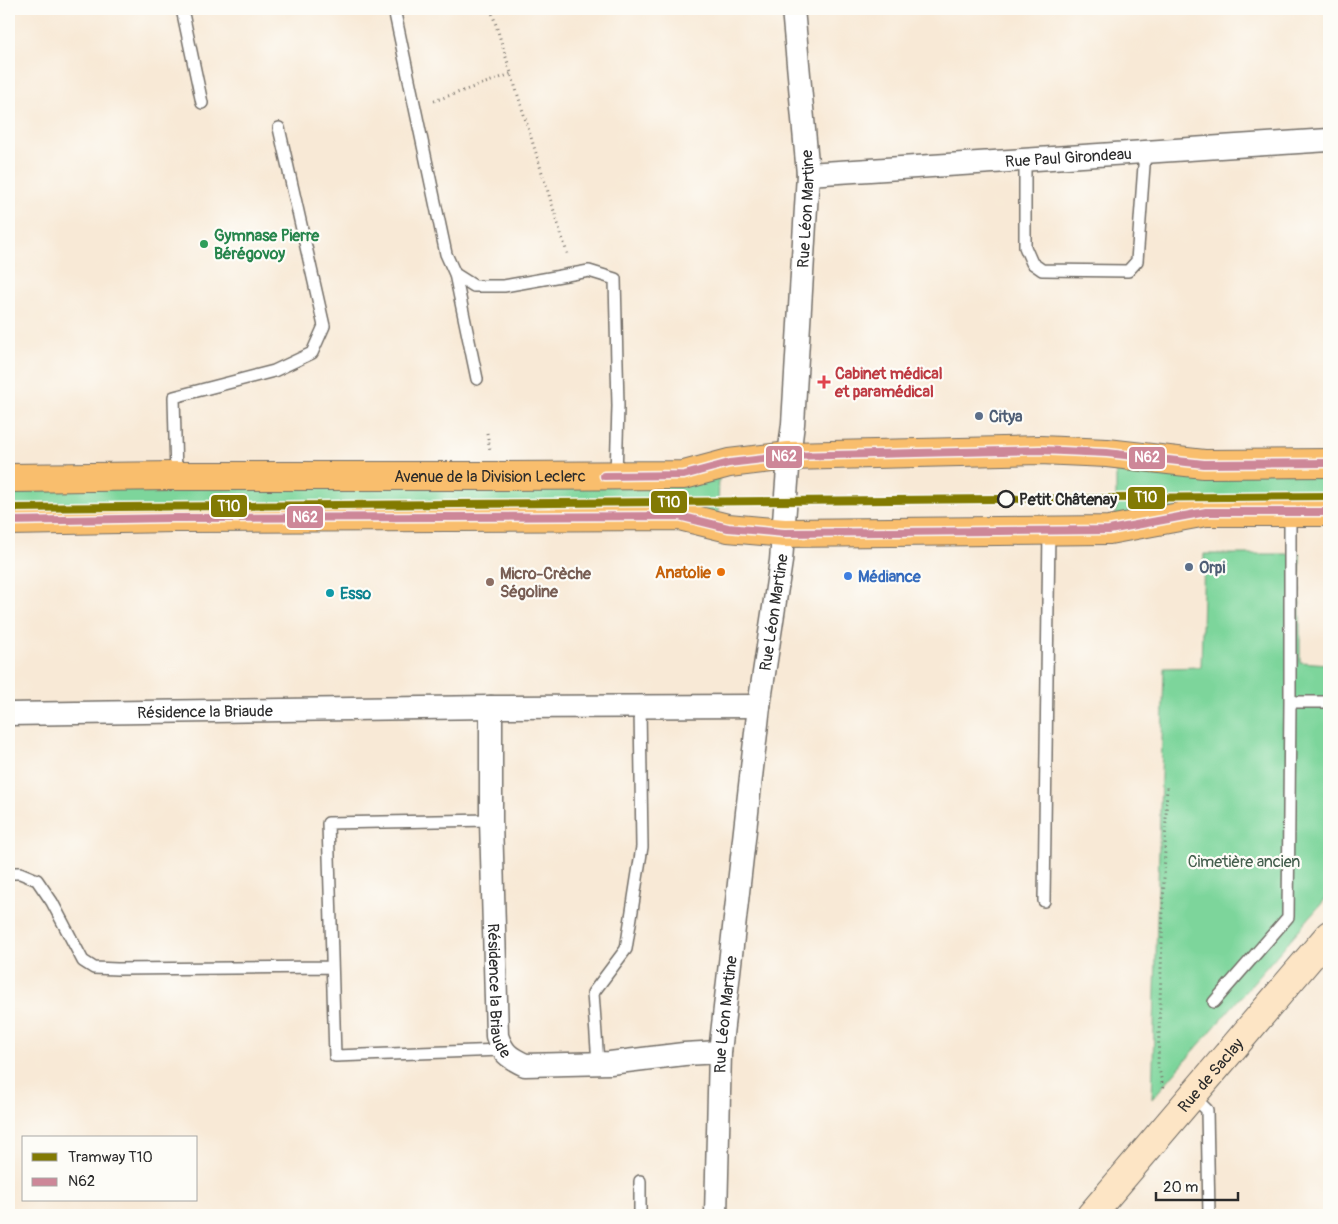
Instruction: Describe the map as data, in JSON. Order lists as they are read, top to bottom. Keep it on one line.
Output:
{"streets":{"main road":["Avenue de la Division Leclerc","Rue de Saclay"],"street":["Rue Paul Girondeau","Rue Léon Martine","Résidence la Briaude"]},"crossings":[["Rue Paul Girondeau","Rue Léon Martine"],["Rue Léon Martine","Avenue de la Division Leclerc"],["Rue Léon Martine","Résidence la Briaude"]],"parks":["Cimetière ancien"],"places":{"other":["Gymnase Pierre Bérégovoy","Citya","Petit Châtenay","Orpi","Anatolie","Médiance","Micro-Crèche Ségoline","Esso"],"health":["Cabinet médical et paramédical"]},"lines":["transit line N62","tram line T10"],"legend":["Tramway T10","N62"],"scale_bar":"20 m"}
